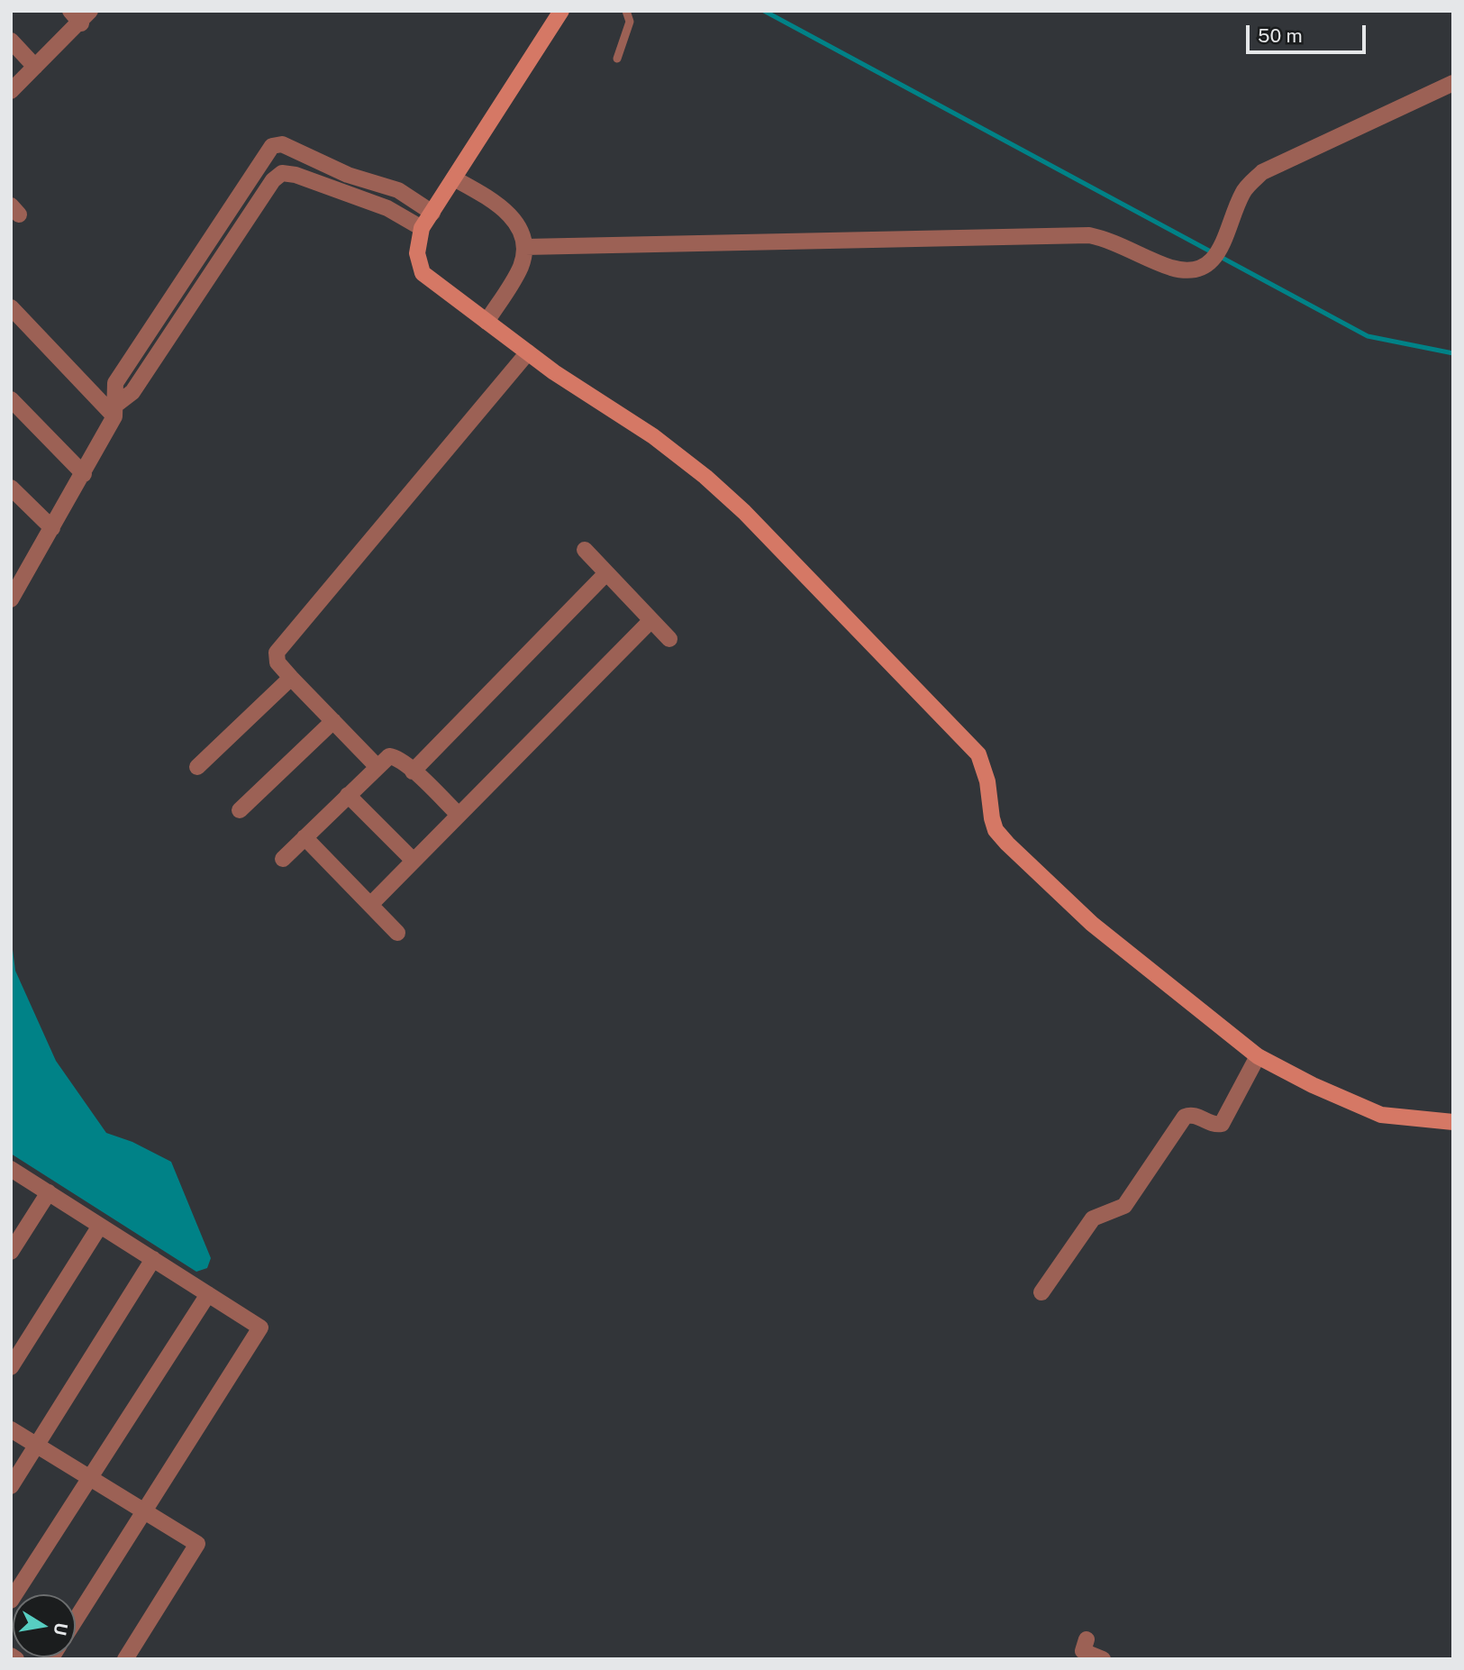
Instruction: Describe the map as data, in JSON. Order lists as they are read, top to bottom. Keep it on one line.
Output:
{"scale_bar":"50 m","north":"right"}
